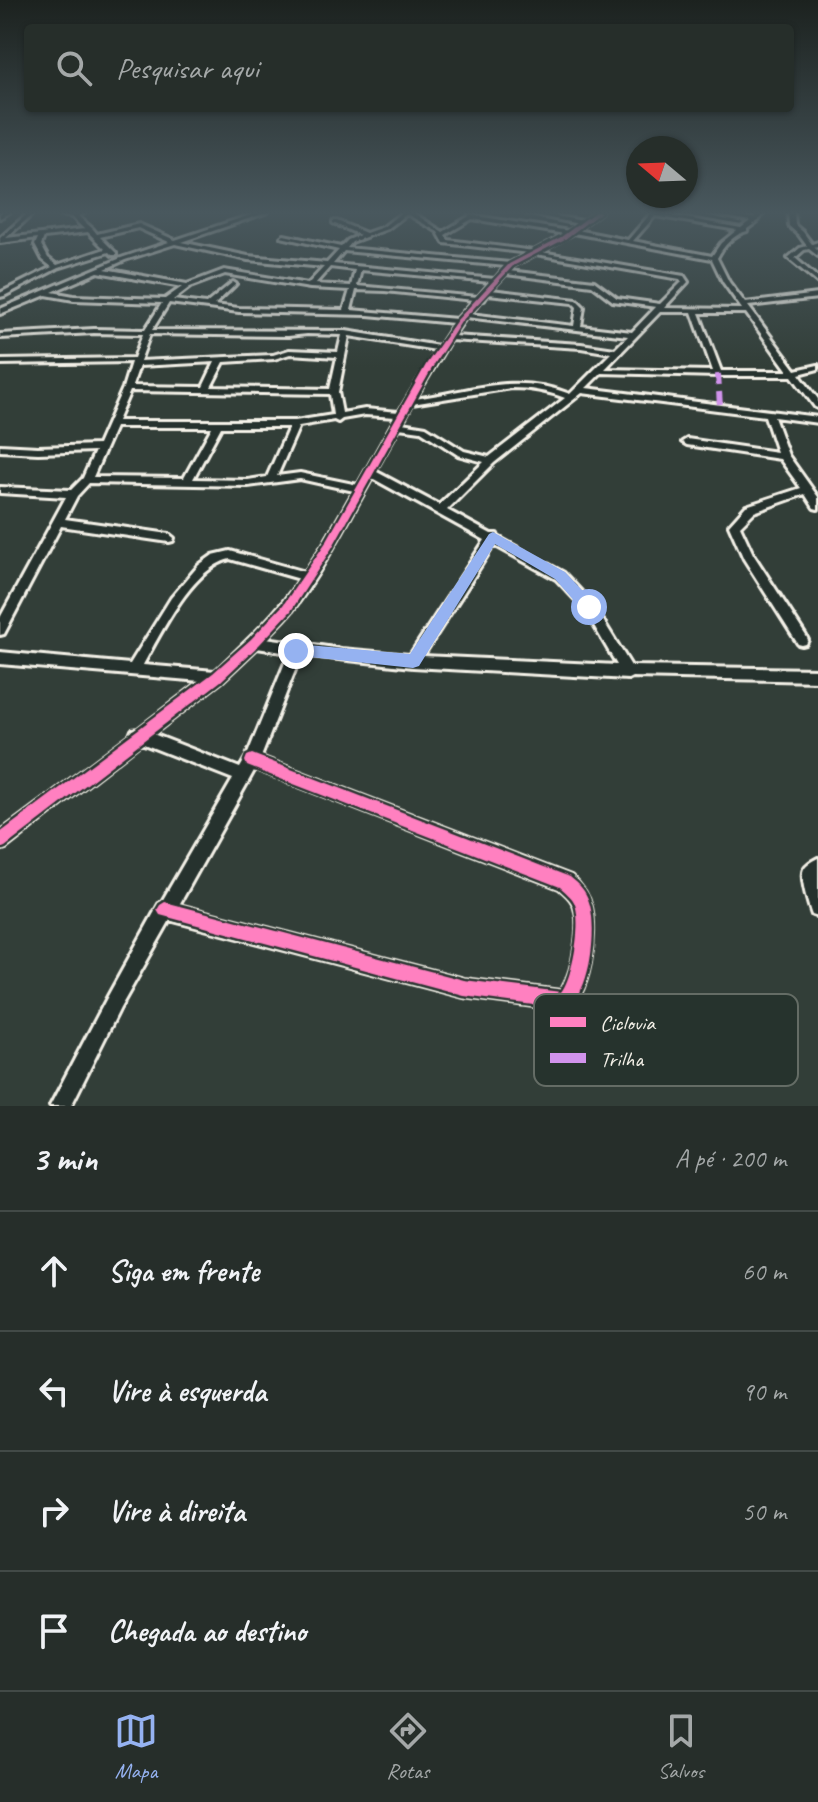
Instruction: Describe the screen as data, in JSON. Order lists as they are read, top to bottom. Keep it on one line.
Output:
{"legend":["Ciclovia","Trilha"],"north":"left","page":{"search":"Pesquisar aqui","heading":["3 min","A pé · 200 m"],"list":[["Siga em frente","60 m"],["Vire à esquerda","90 m"],["Vire à direita","50 m"],"Chegada ao destino"],"nav":["Mapa","Rotas","Salvos"]}}
